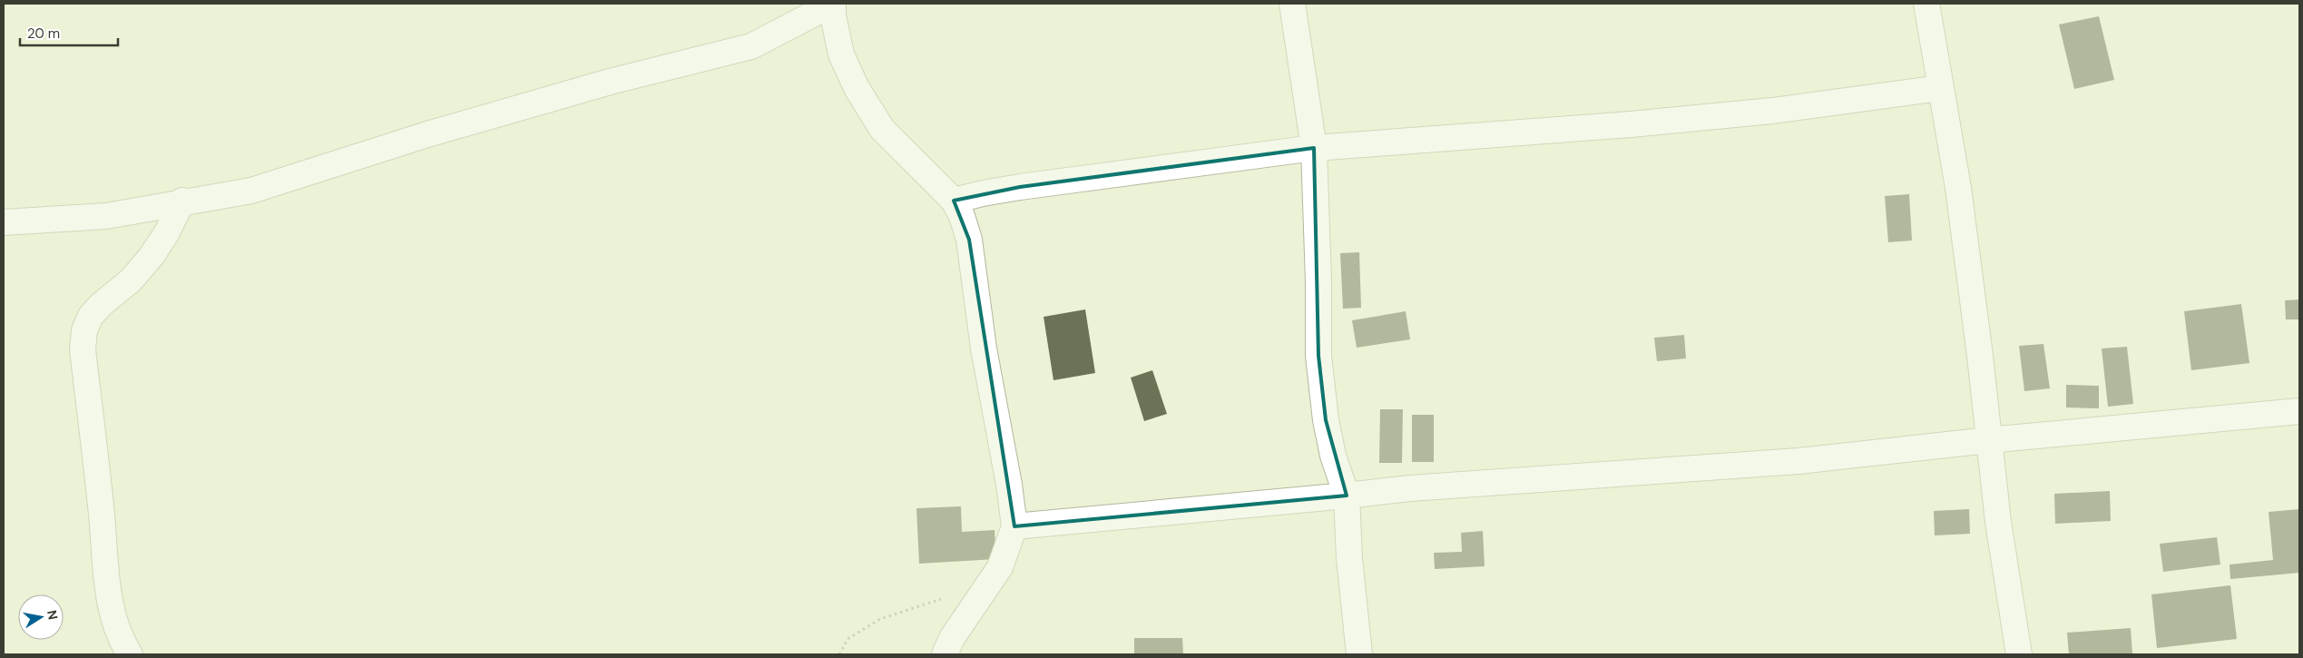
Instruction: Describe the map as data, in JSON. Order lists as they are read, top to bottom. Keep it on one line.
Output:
{"scale_bar":"20 m","north":"right"}
